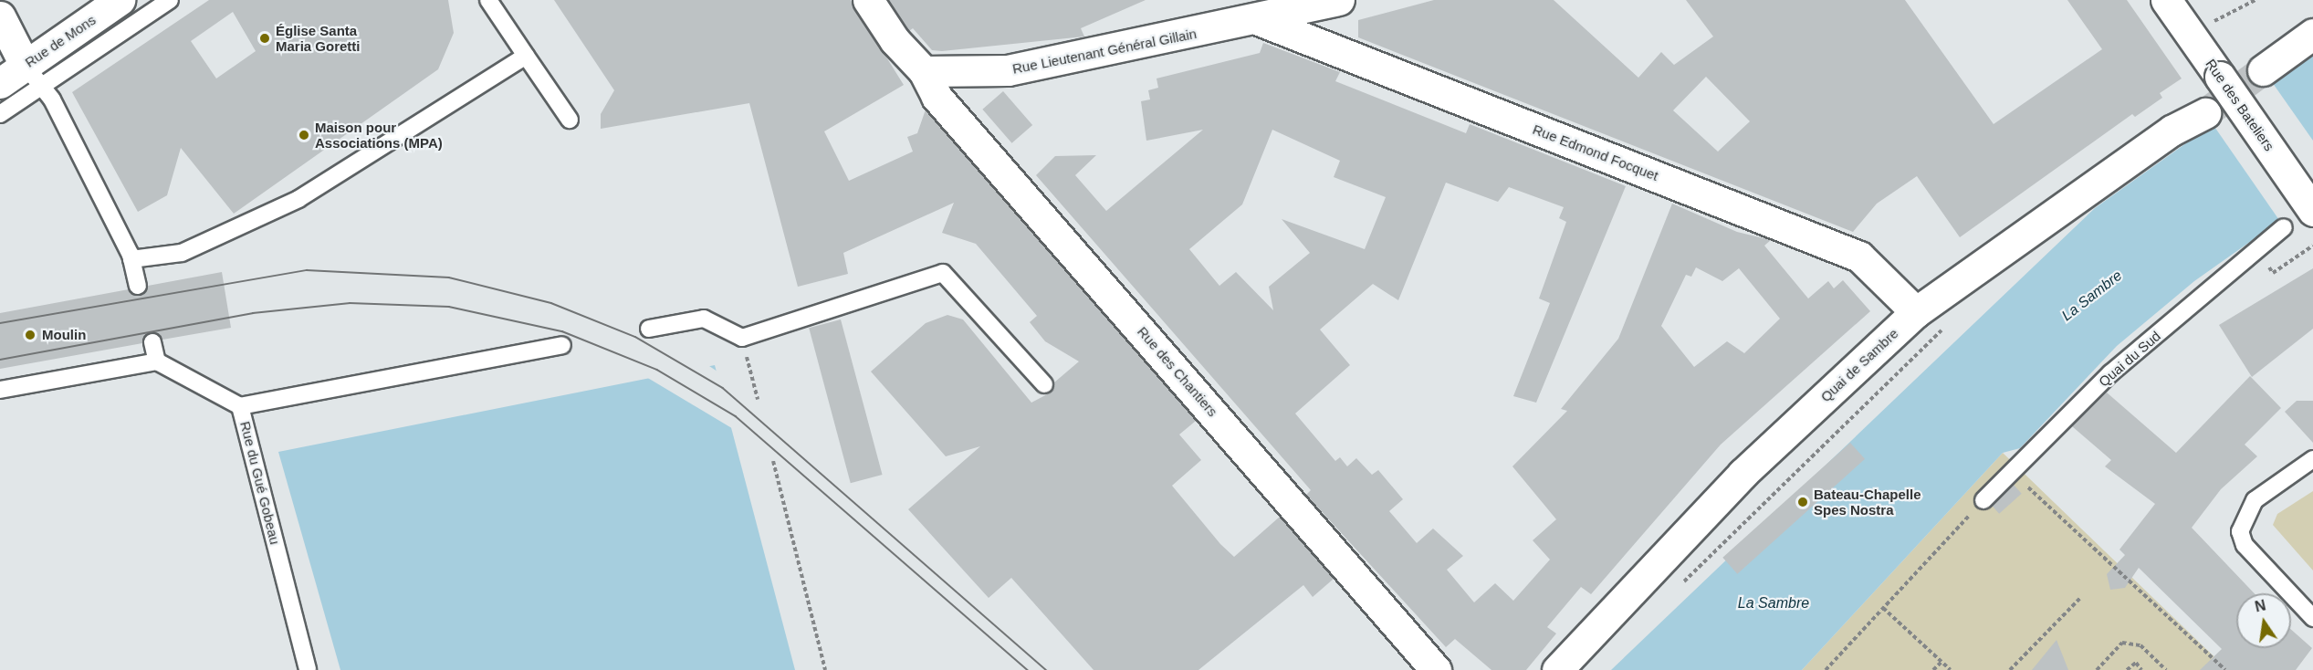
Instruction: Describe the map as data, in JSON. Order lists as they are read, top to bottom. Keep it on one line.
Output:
{"streets":{"street":["Rue de Mons","Rue Lieutenant Général Gillain","Rue des Bateliers","Rue Edmond Focquet","Quai de Sambre","Rue des Chantiers"],"lane":["Quai du Sud","Rue du Gué Gobeau"]},"crossings":[["Rue Lieutenant Général Gillain","Rue Edmond Focquet"],["Rue Lieutenant Général Gillain","Rue des Chantiers"],["Rue Edmond Focquet","Quai de Sambre"]],"water":["La Sambre"],"places":["Église Santa Maria Goretti","Maison pour Associations (MPA)","Moulin","Bateau-Chapelle Spes Nostra"],"north":"top"}
